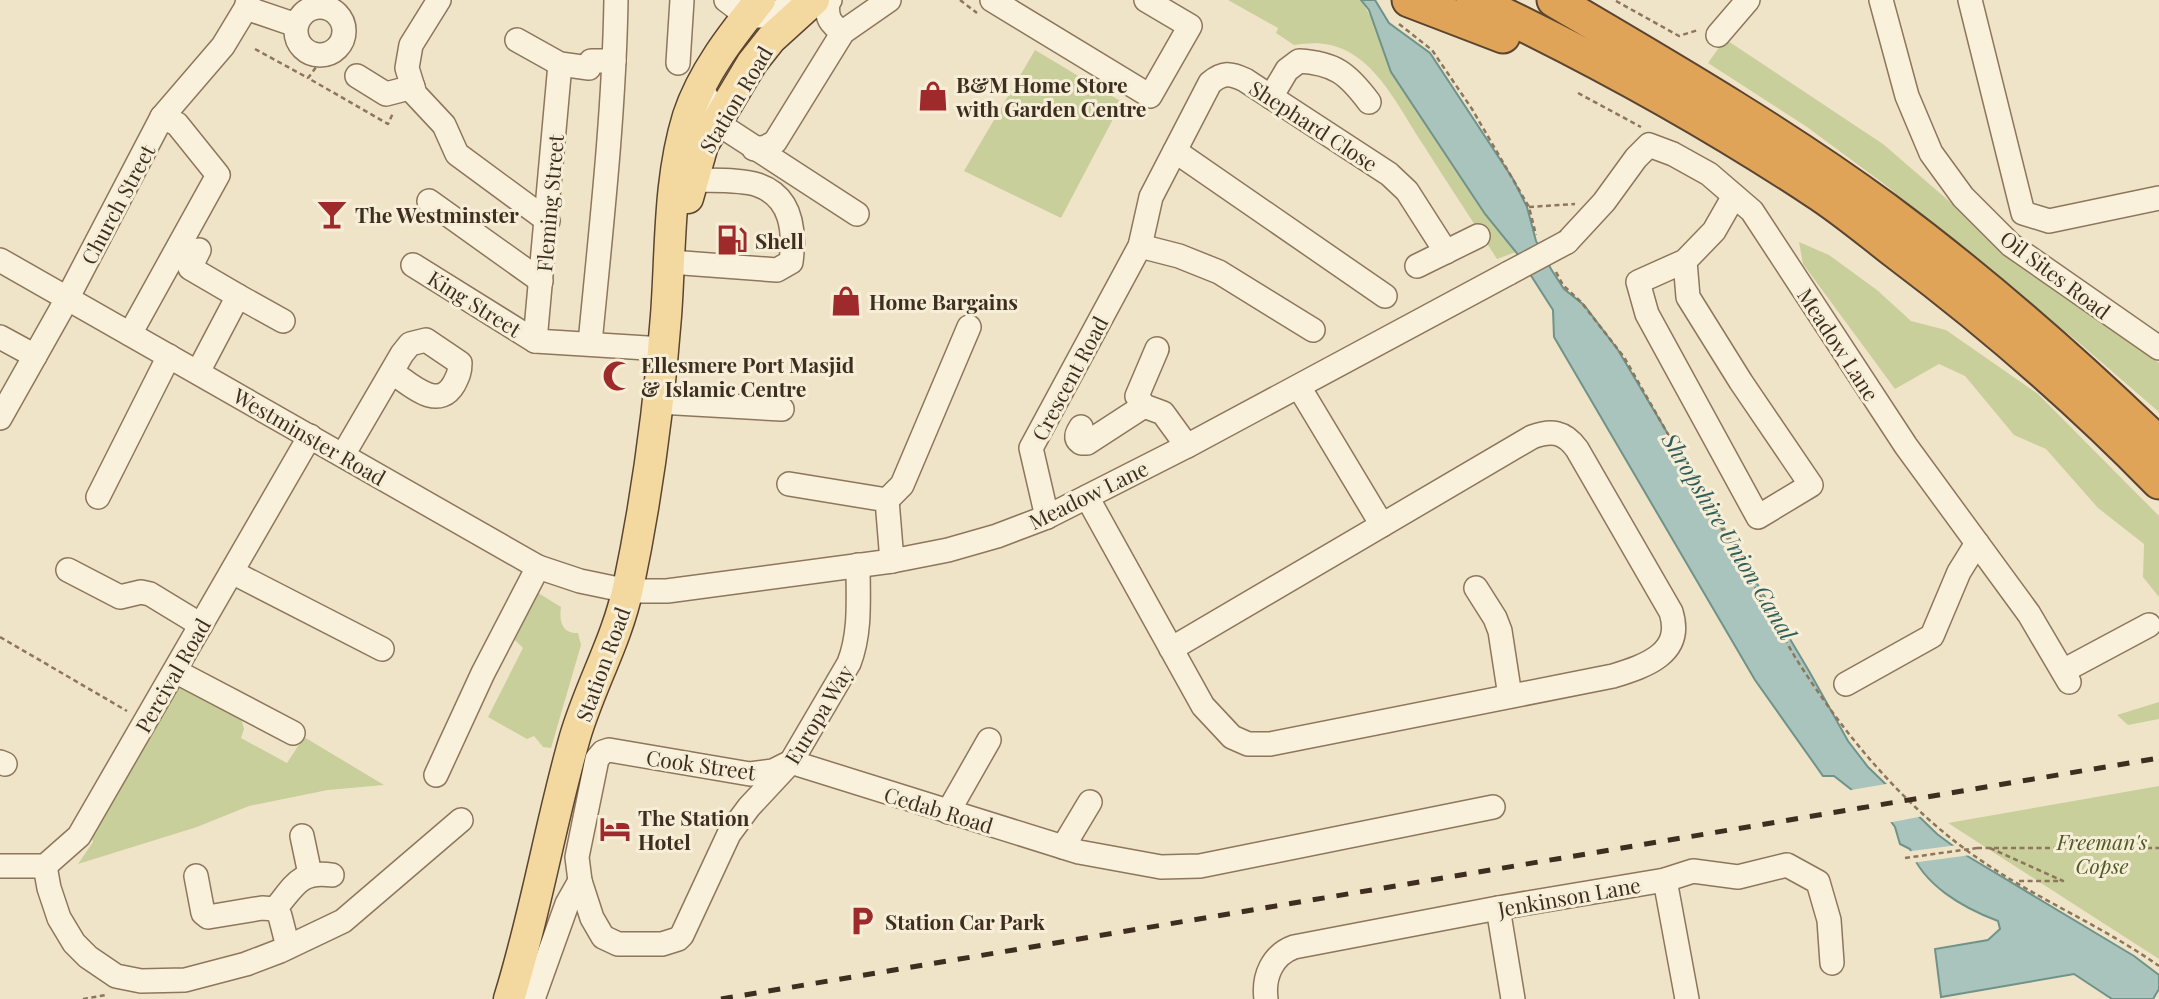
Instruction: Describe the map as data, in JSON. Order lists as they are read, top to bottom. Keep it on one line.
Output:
{"streets":{"main road":["Station Road"],"street":["Shephard Close","Fleming Street","Church Street","Oil Sites Road","King Street","Meadow Lane","Crescent Road","Westminster Road","Percival Road","Europa Way","Cook Street","Cedab Road","Jenkinson Lane"]},"crossings":[["Station Road","King Street"],["Station Road","Meadow Lane"],["Station Road","Westminster Road"],["Station Road","Europa Way"],["Station Road","Cook Street"],["Shephard Close","Crescent Road"],["Fleming Street","King Street"],["Church Street","Westminster Road"],["Meadow Lane","Crescent Road"],["Meadow Lane","Westminster Road"],["Meadow Lane","Europa Way"],["Westminster Road","Percival Road"],["Europa Way","Cook Street"],["Europa Way","Cedab Road"],["Cook Street","Cedab Road"]],"water":["Shropshire Union Canal"],"parks":["Freeman's Copse"],"places":{"shop":["B&M Home Store with Garden Centre","Home Bargains"],"bar":["The Westminster"],"fuel station":["Shell"],"mosque":["Ellesmere Port Masjid & Islamic Centre"],"hotel":["The Station Hotel"],"parking":["Station Car Park"]}}
